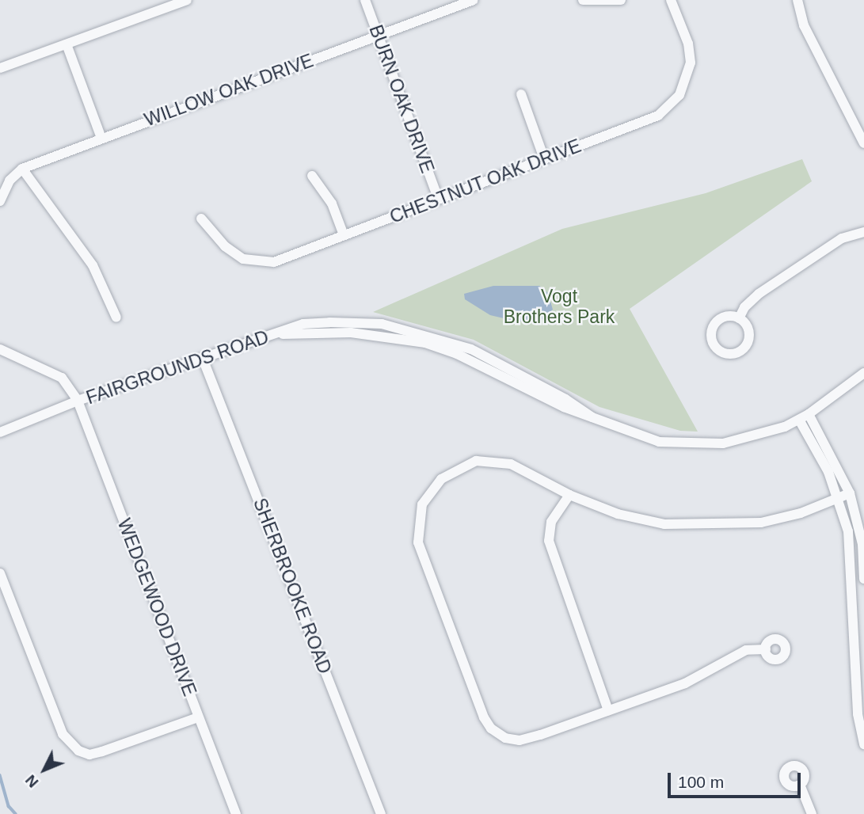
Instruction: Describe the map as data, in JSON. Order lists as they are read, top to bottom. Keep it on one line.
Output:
{"streets":{"street":["WILLOW OAK DRIVE","BURN OAK DRIVE","CHESTNUT OAK DRIVE","FAIRGROUNDS ROAD","SHERBROOKE ROAD","WEDGEWOOD DRIVE"]},"crossings":[["WILLOW OAK DRIVE","BURN OAK DRIVE"],["BURN OAK DRIVE","CHESTNUT OAK DRIVE"],["FAIRGROUNDS ROAD","SHERBROOKE ROAD"],["FAIRGROUNDS ROAD","WEDGEWOOD DRIVE"]],"parks":["Vogt Brothers Park"],"scale_bar":"100 m","north":"bottom left"}
